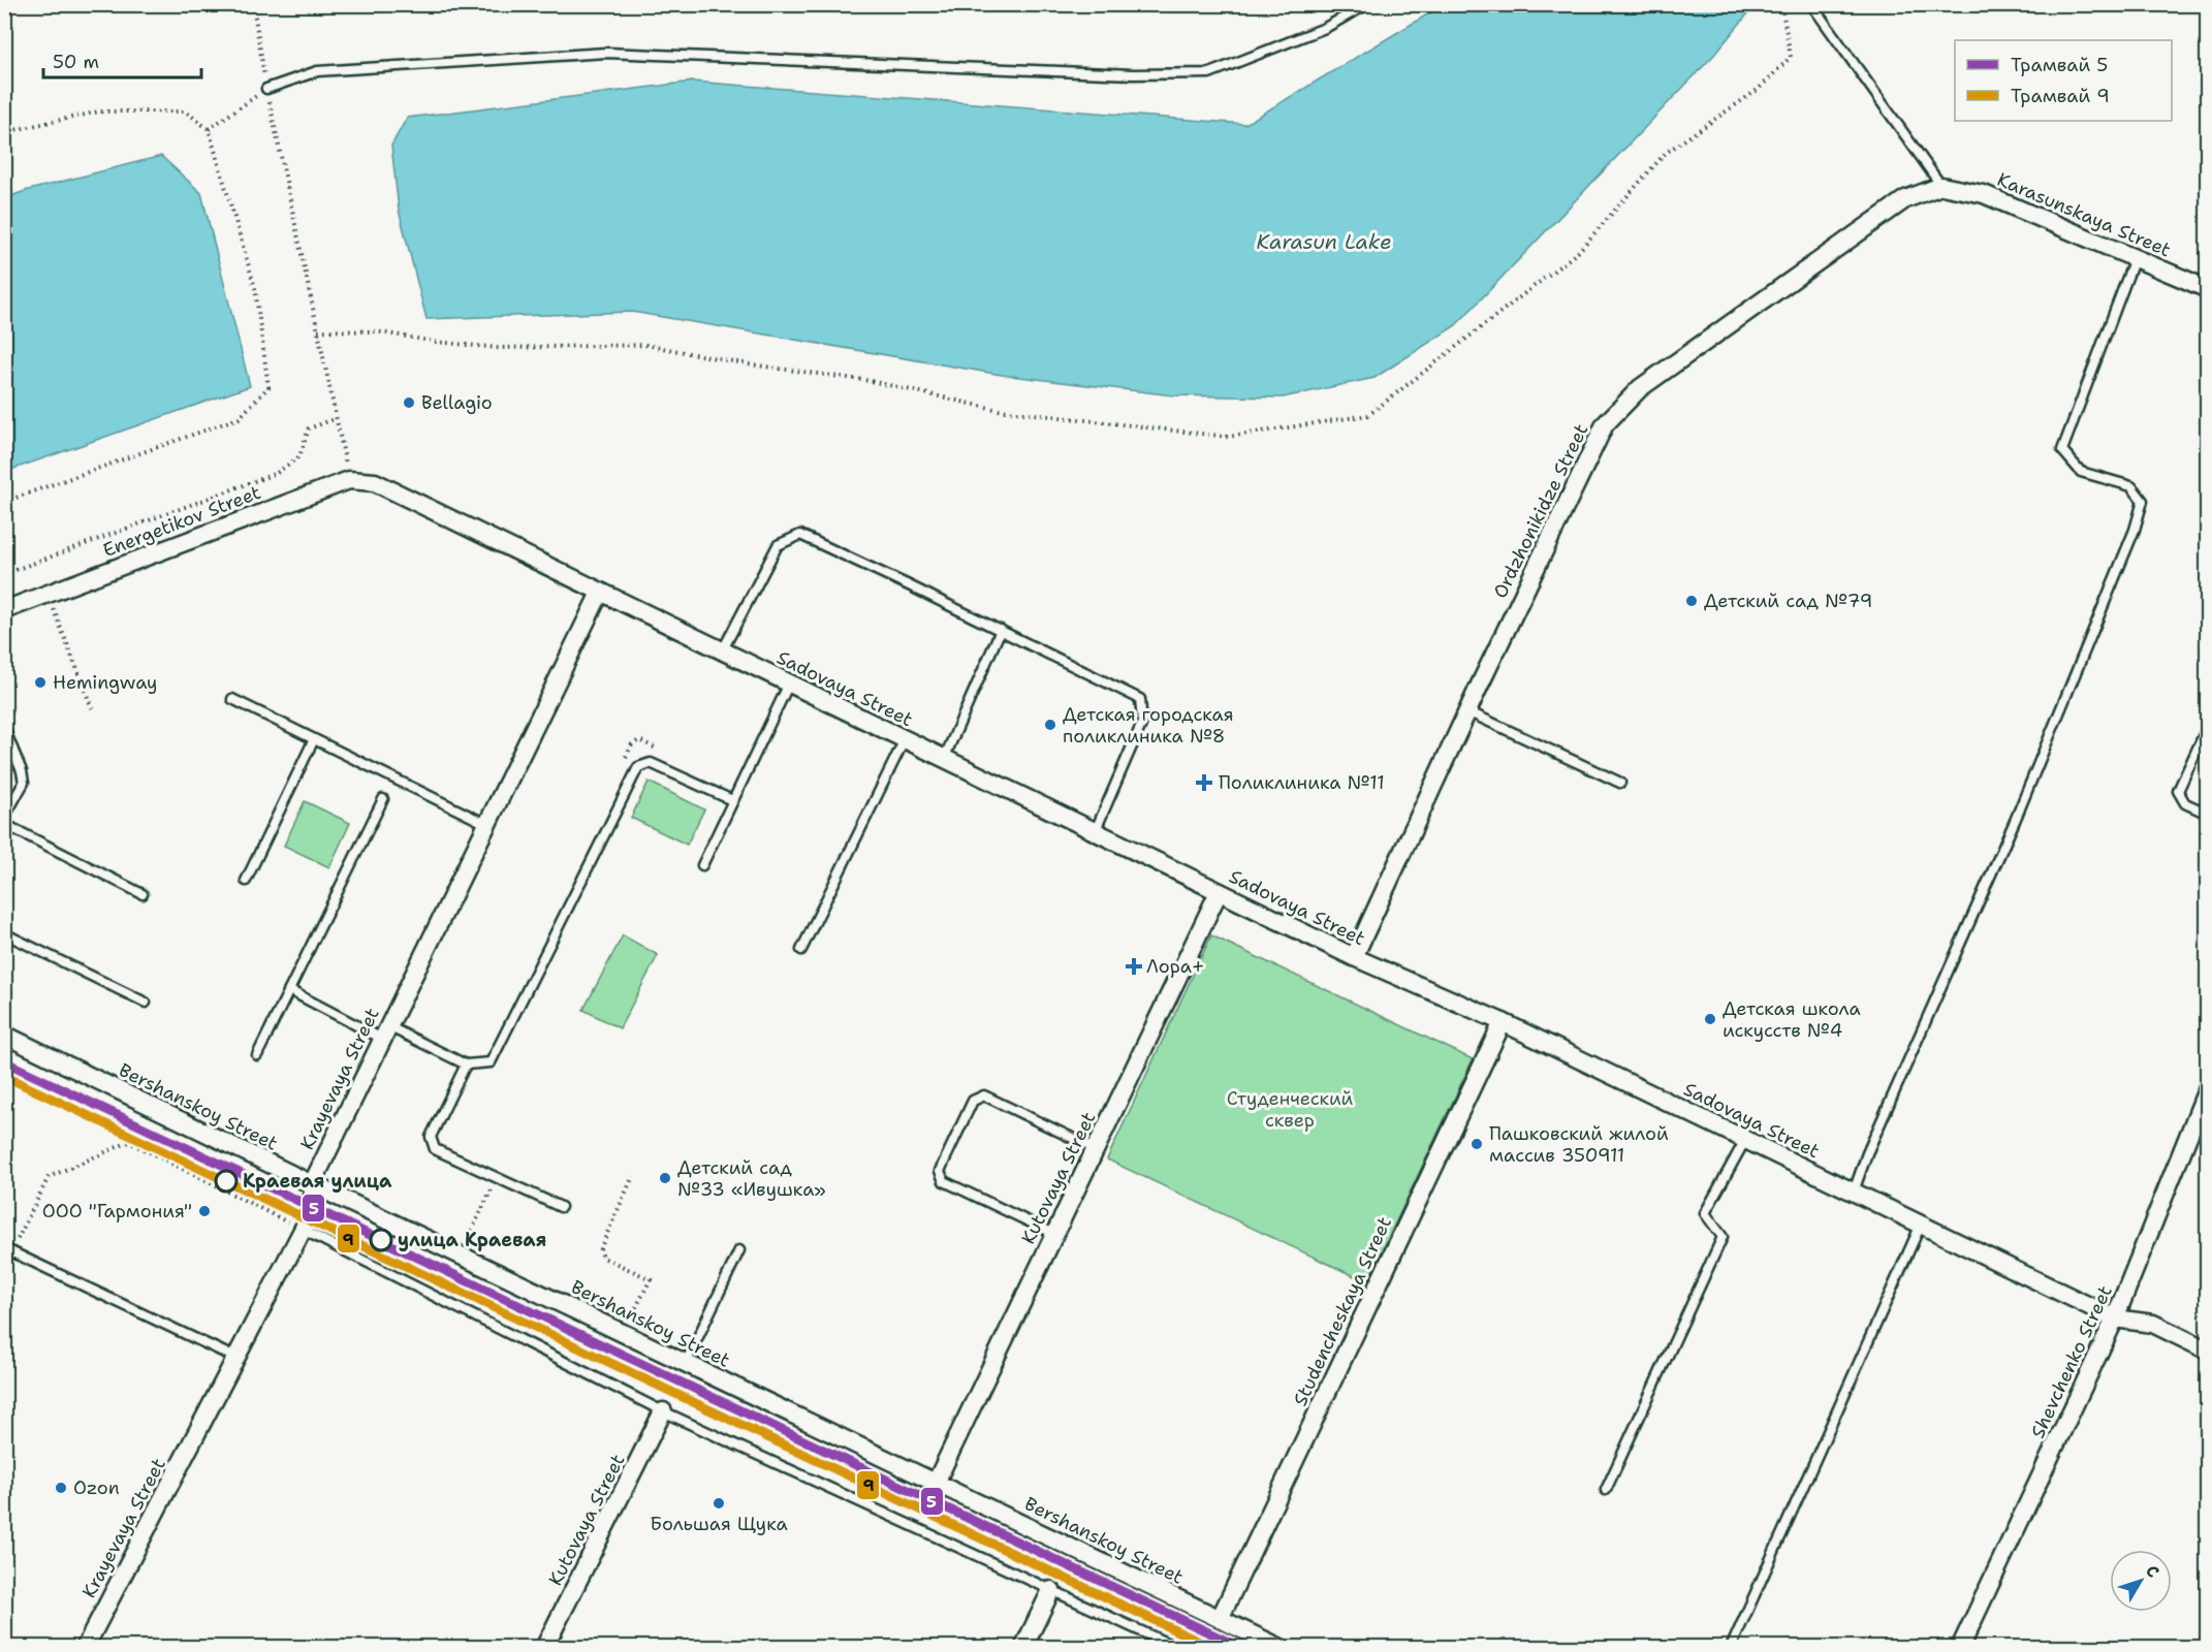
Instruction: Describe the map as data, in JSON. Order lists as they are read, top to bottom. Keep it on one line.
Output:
{"streets":{"street":["Karasunskaya Street","Ordzhonikidze Street","Energetikov Street","Sadovaya Street","Krayevaya Street","Bershanskoy Street","Kutovaya Street","Studencheskaya Street","Shevchenko Street"]},"crossings":[["Karasunskaya Street","Ordzhonikidze Street"],["Ordzhonikidze Street","Sadovaya Street"],["Energetikov Street","Sadovaya Street"],["Sadovaya Street","Krayevaya Street"],["Sadovaya Street","Kutovaya Street"],["Sadovaya Street","Studencheskaya Street"],["Sadovaya Street","Shevchenko Street"],["Krayevaya Street","Bershanskoy Street"],["Bershanskoy Street","Kutovaya Street"],["Bershanskoy Street","Studencheskaya Street"]],"water":["Karasun Lake"],"parks":["Студенческий сквер"],"places":{"other":["Bellagio","Детский сад №79","Hemingway","Детская городская поликлиника №8","Детская школа искусств №4","Пашковский жилой массив 350911","Детский сад №33 «Ивушка»","Краевая улица","ООО \"Гармония\"","улица Краевая","Ozon","Большая Щука"],"health":["Поликлиника №11","Лора+"]},"lines":["tram line 5","tram line 9"],"legend":["Трамвай 5","Трамвай 9"],"scale_bar":"50 m","north":"top right"}
